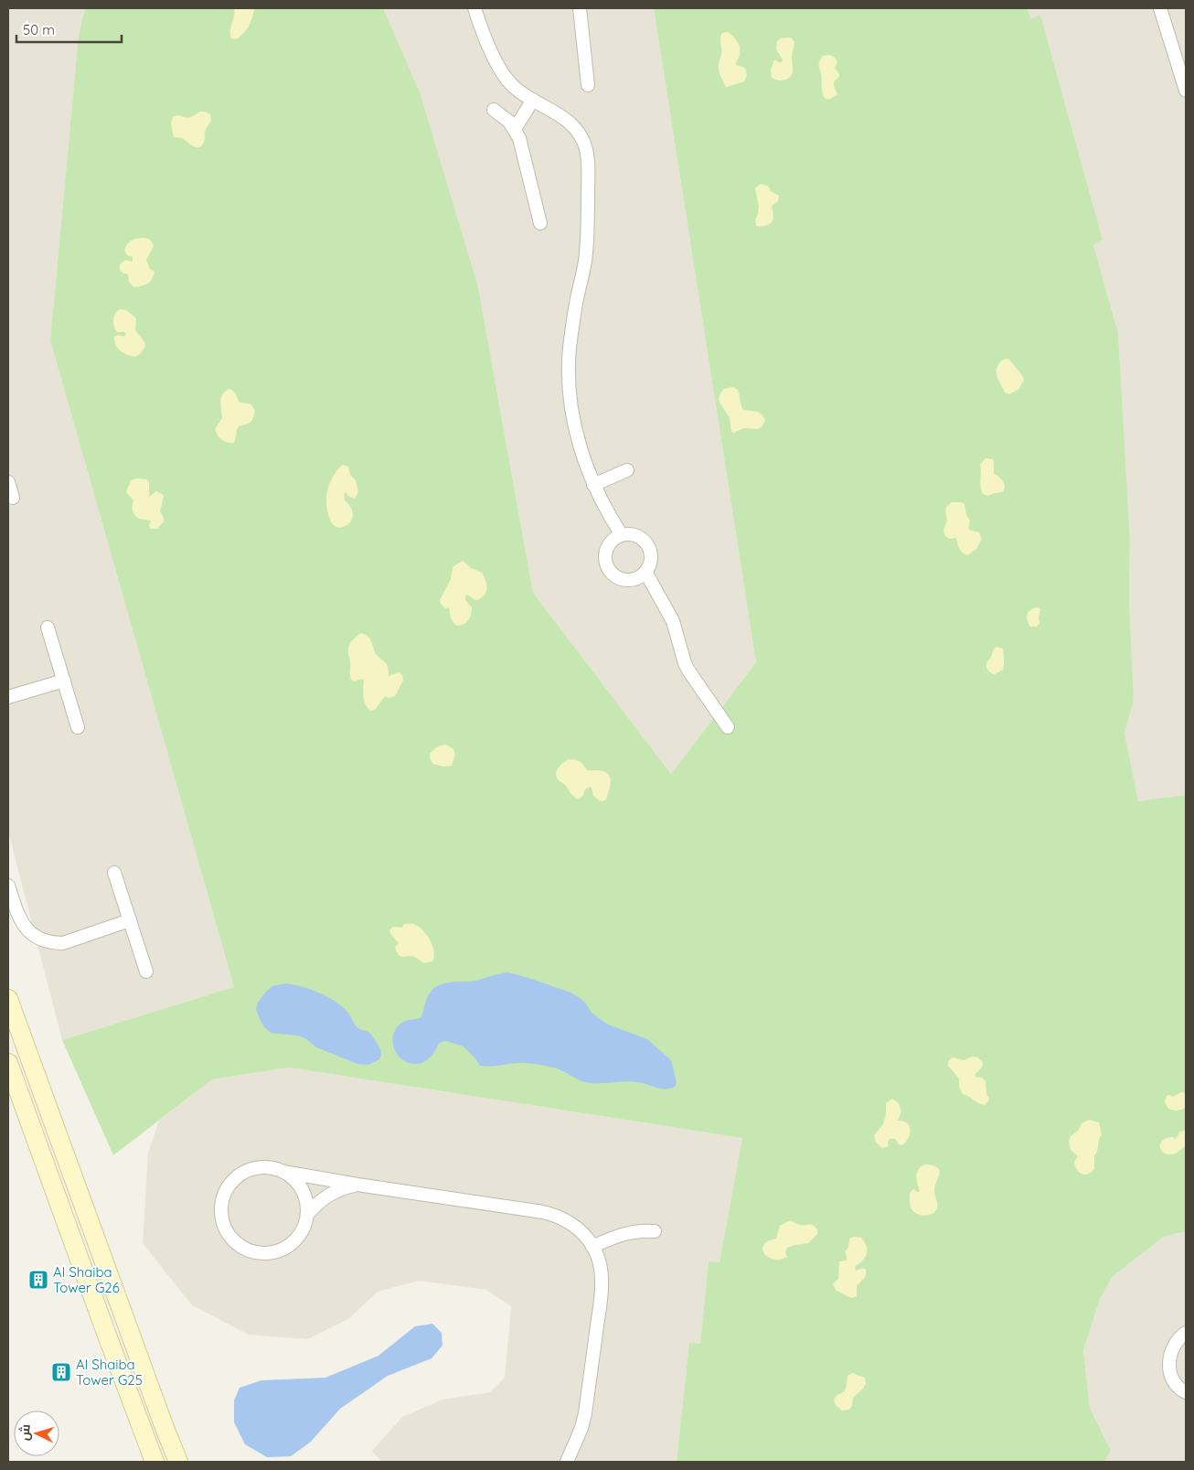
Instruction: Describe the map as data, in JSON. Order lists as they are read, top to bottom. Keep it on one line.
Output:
{"places":{"building":["Al Shaiba Tower G26","Al Shaiba Tower G25"]},"scale_bar":"50 m","north":"left"}
